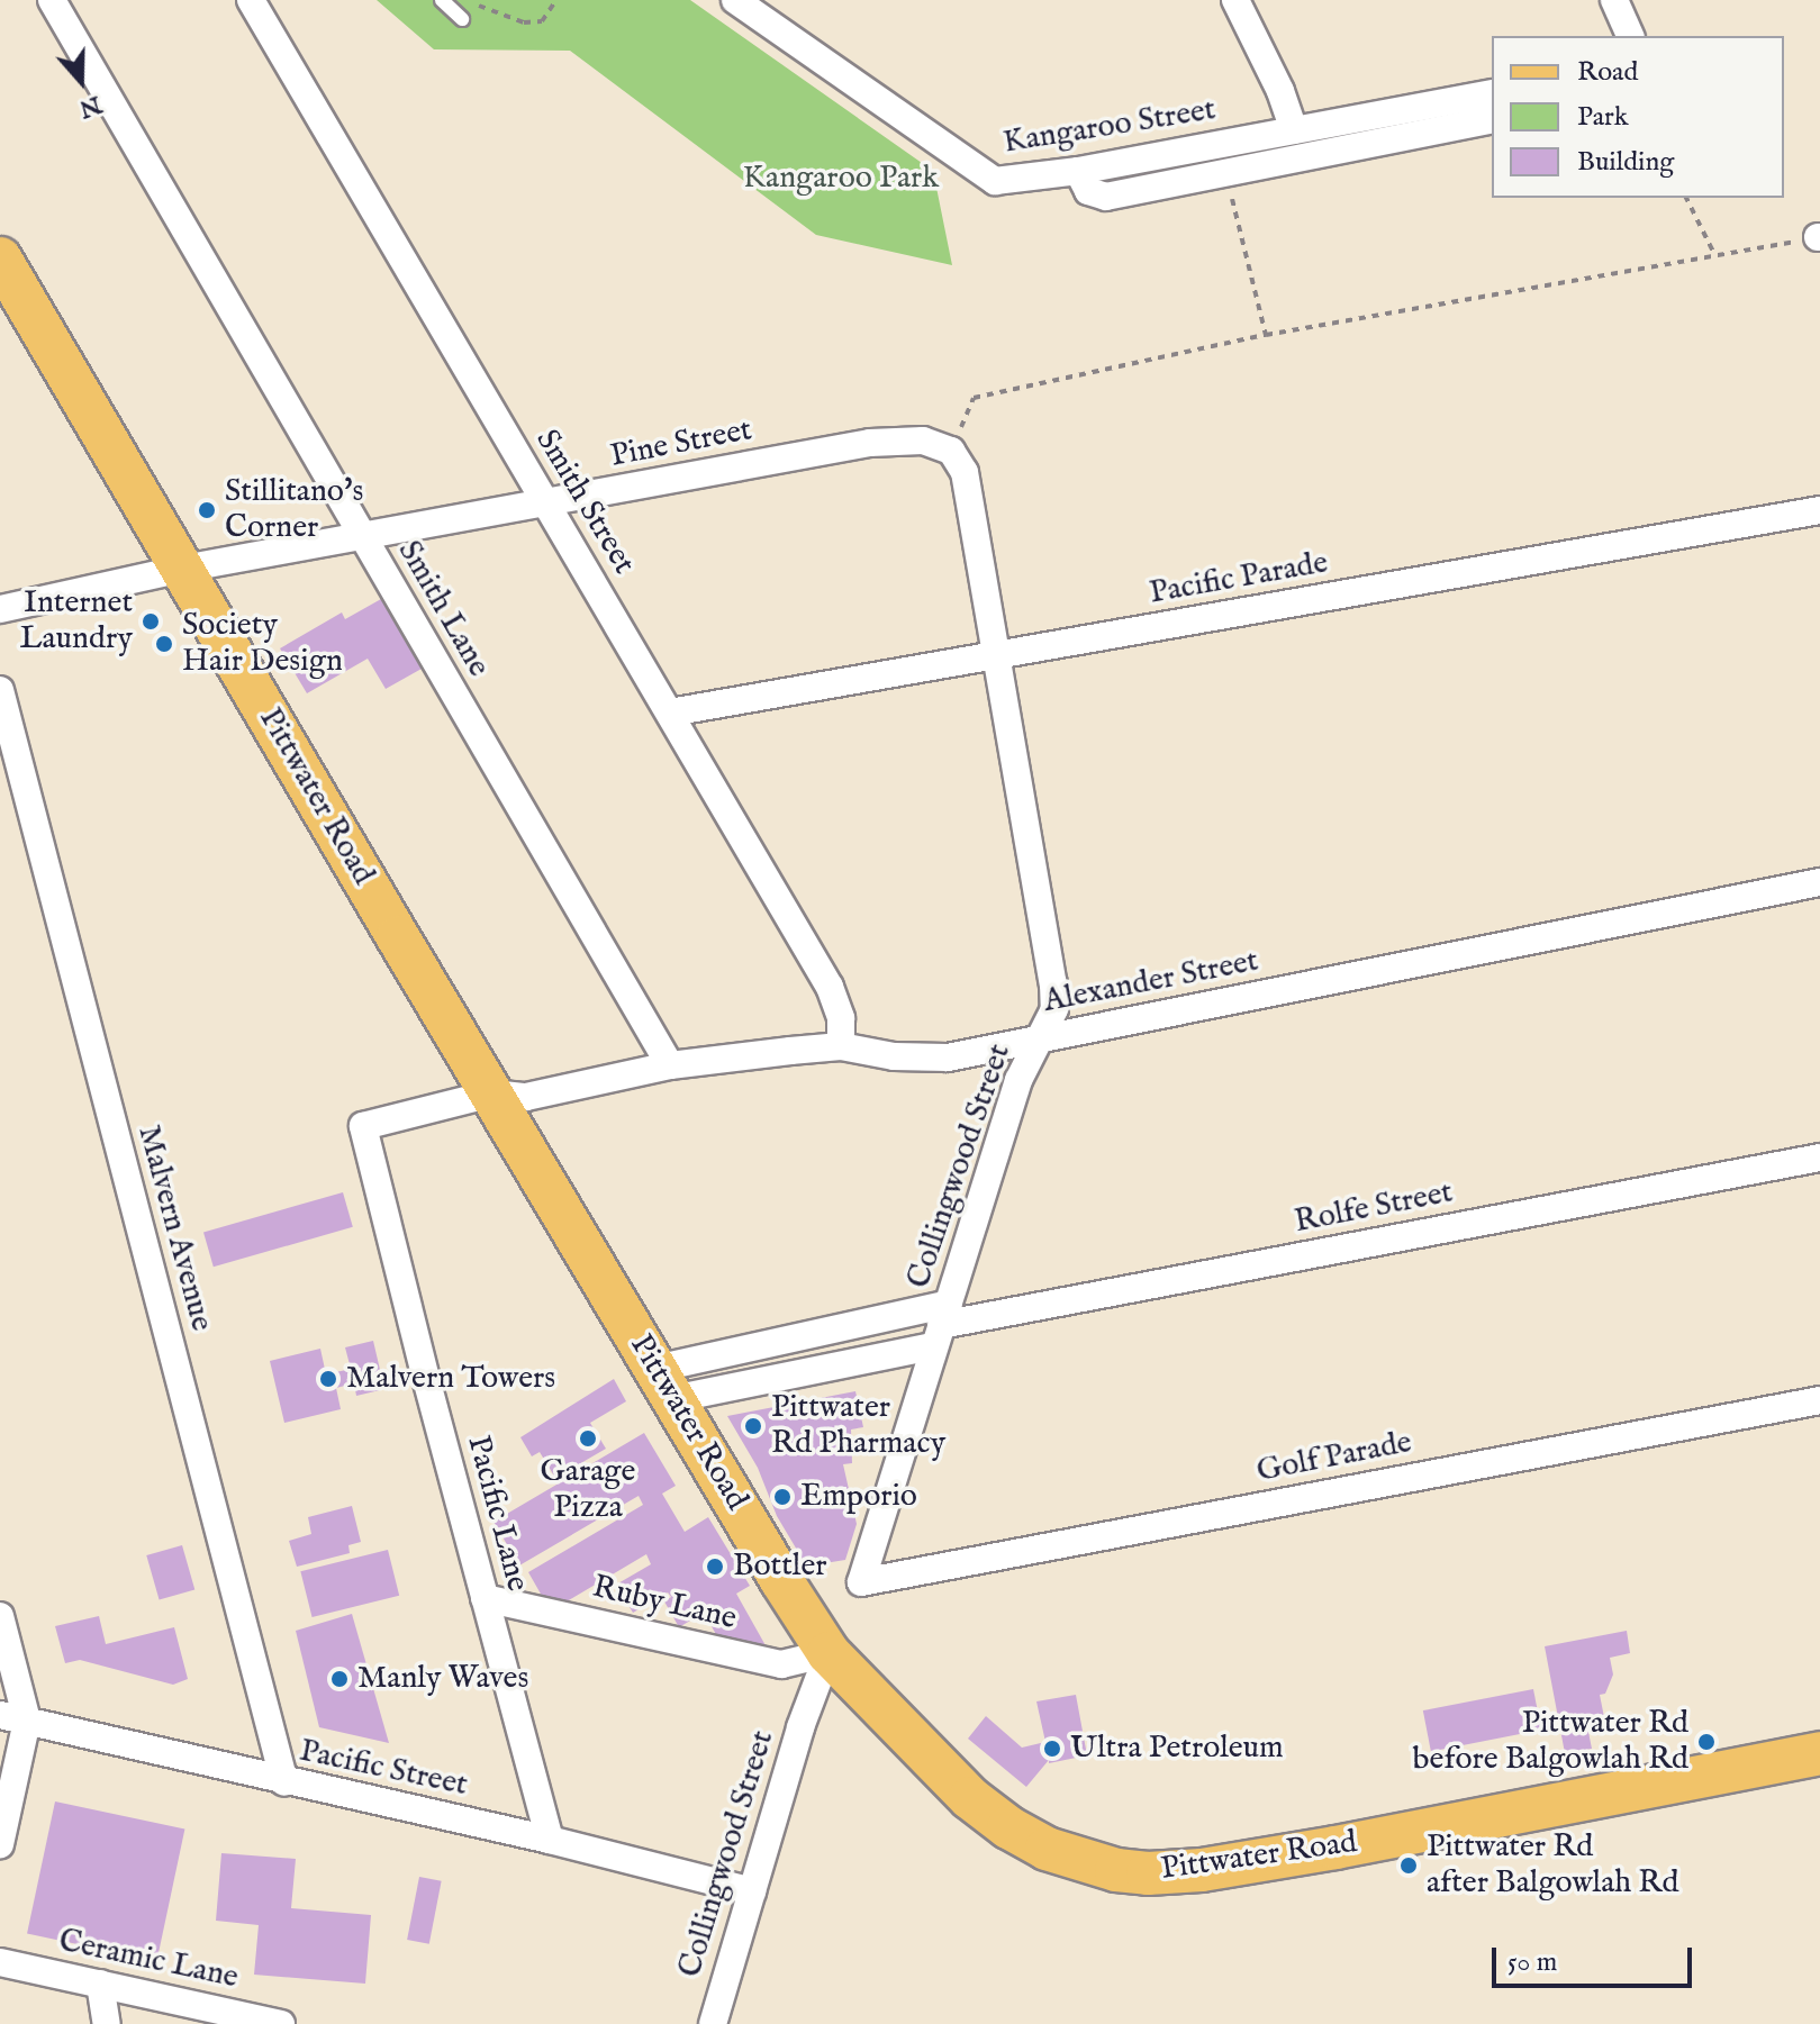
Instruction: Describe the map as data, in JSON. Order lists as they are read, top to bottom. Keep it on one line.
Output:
{"streets":{"main road":["Pittwater Road"],"street":["Kangaroo Street","Pine Street","Smith Street","Pacific Parade","Smith Lane","Alexander Street","Collingwood Street","Rolfe Street","Malvern Avenue","Golf Parade","Pacific Lane","Ruby Lane","Pacific Street","Ceramic Lane"]},"crossings":[["Pine Street","Smith Street"],["Pine Street","Smith Lane"],["Pine Street","Pittwater Road"],["Pine Street","Collingwood Street"],["Smith Street","Pacific Parade"],["Smith Street","Alexander Street"],["Pacific Parade","Collingwood Street"],["Smith Lane","Alexander Street"],["Pittwater Road","Alexander Street"],["Pittwater Road","Collingwood Street"],["Pittwater Road","Rolfe Street"],["Pittwater Road","Pacific Lane"],["Pittwater Road","Ruby Lane"],["Alexander Street","Collingwood Street"],["Alexander Street","Pacific Lane"],["Collingwood Street","Rolfe Street"],["Collingwood Street","Golf Parade"],["Collingwood Street","Ruby Lane"],["Collingwood Street","Pacific Street"],["Malvern Avenue","Pacific Street"],["Pacific Lane","Ruby Lane"],["Pacific Lane","Pacific Street"]],"parks":["Kangaroo Park"],"places":["Stillitano's Corner","Internet Laundry","Society Hair Design","Malvern Towers","Pittwater Rd Pharmacy","Garage Pizza","Emporio","Bottler","Manly Waves","Pittwater Rd before Balgowlah Rd","Ultra Petroleum","Pittwater Rd after Balgowlah Rd"],"legend":["Road","Park","Building"],"scale_bar":"50 m","north":"bottom"}
